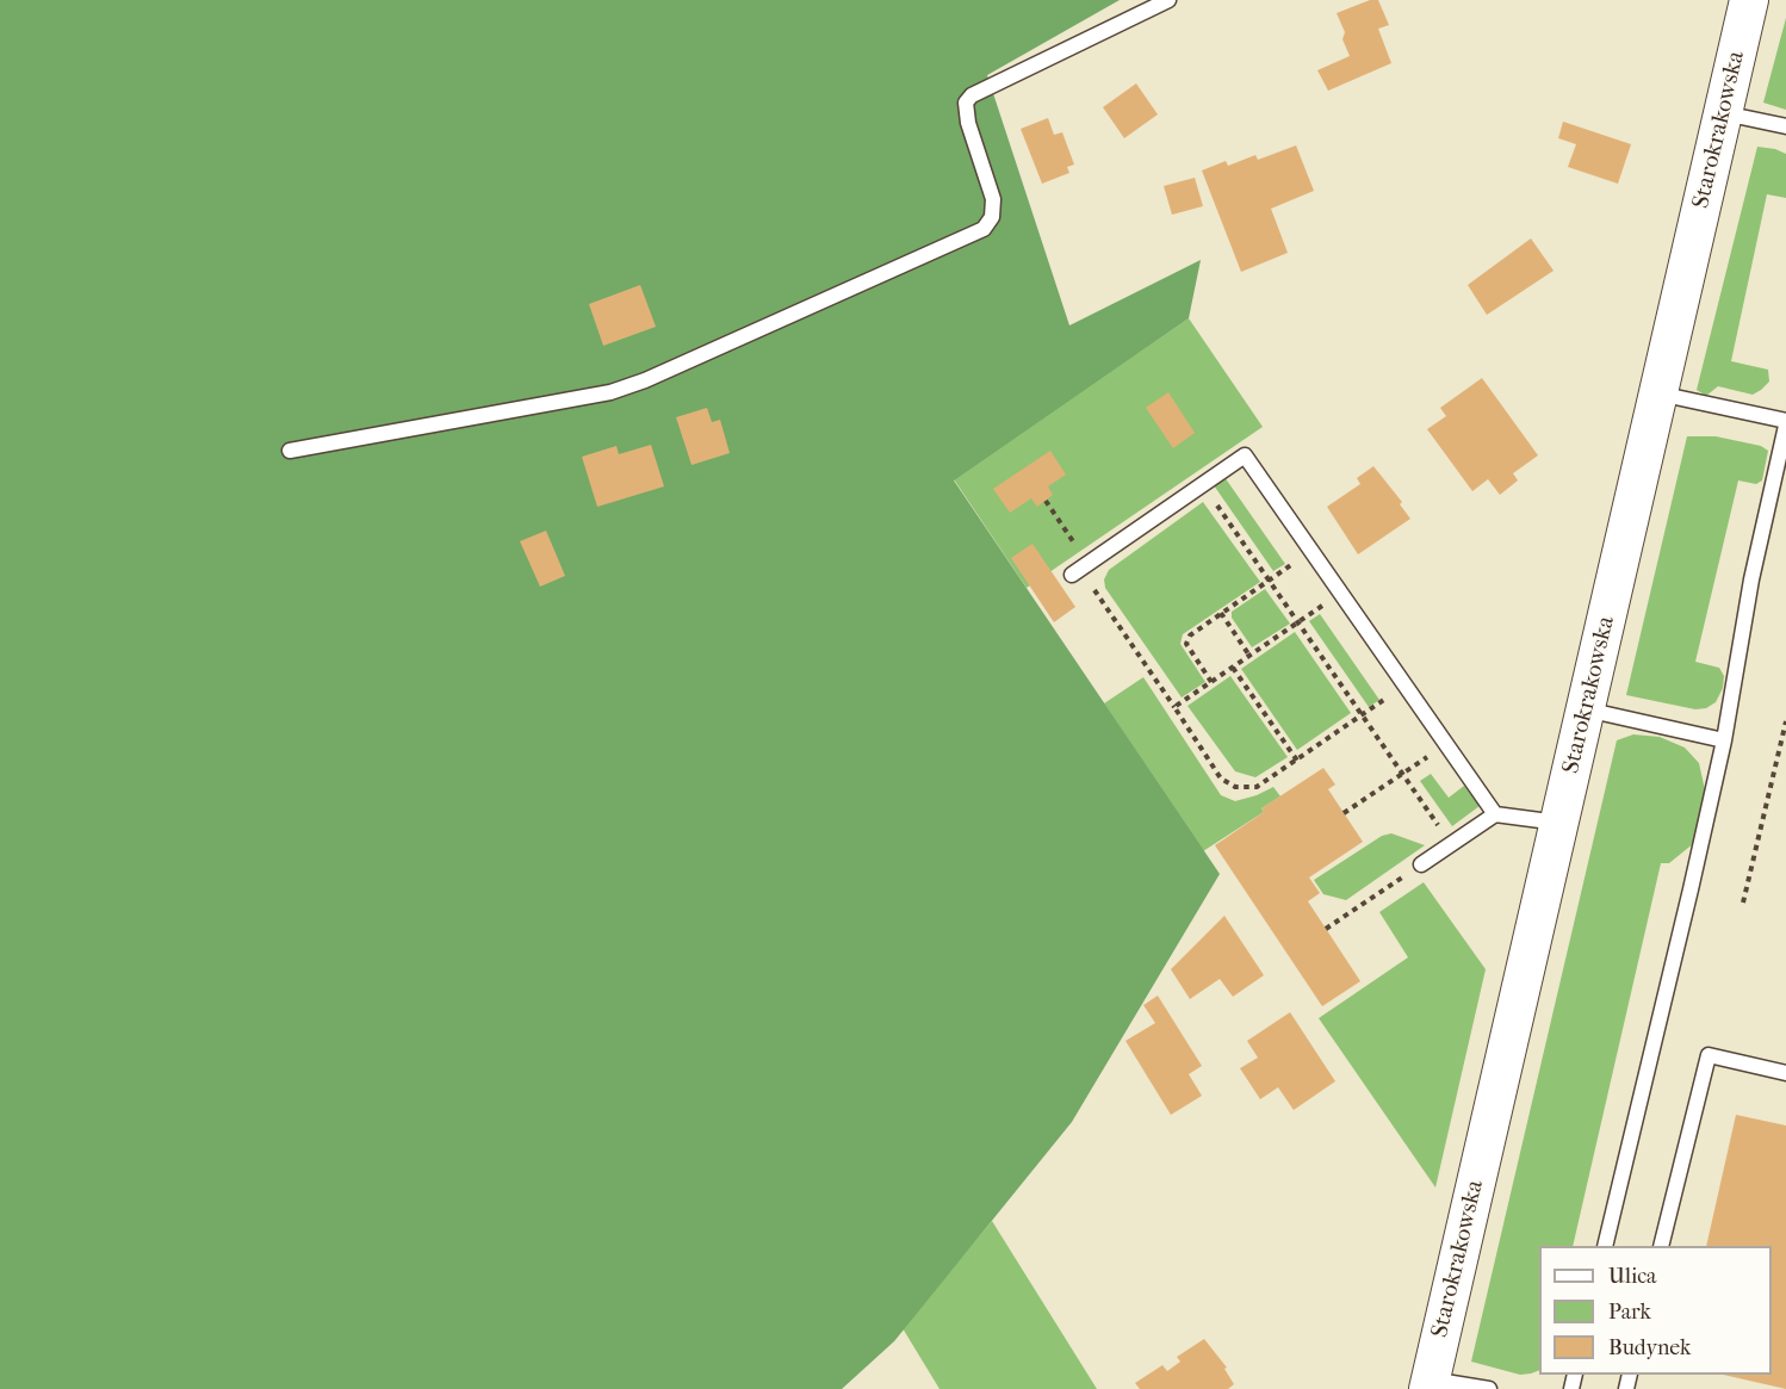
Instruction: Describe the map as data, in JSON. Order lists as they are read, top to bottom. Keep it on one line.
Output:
{"streets":{"street":["Starokrakowska"]},"legend":["Ulica","Park","Budynek"]}
